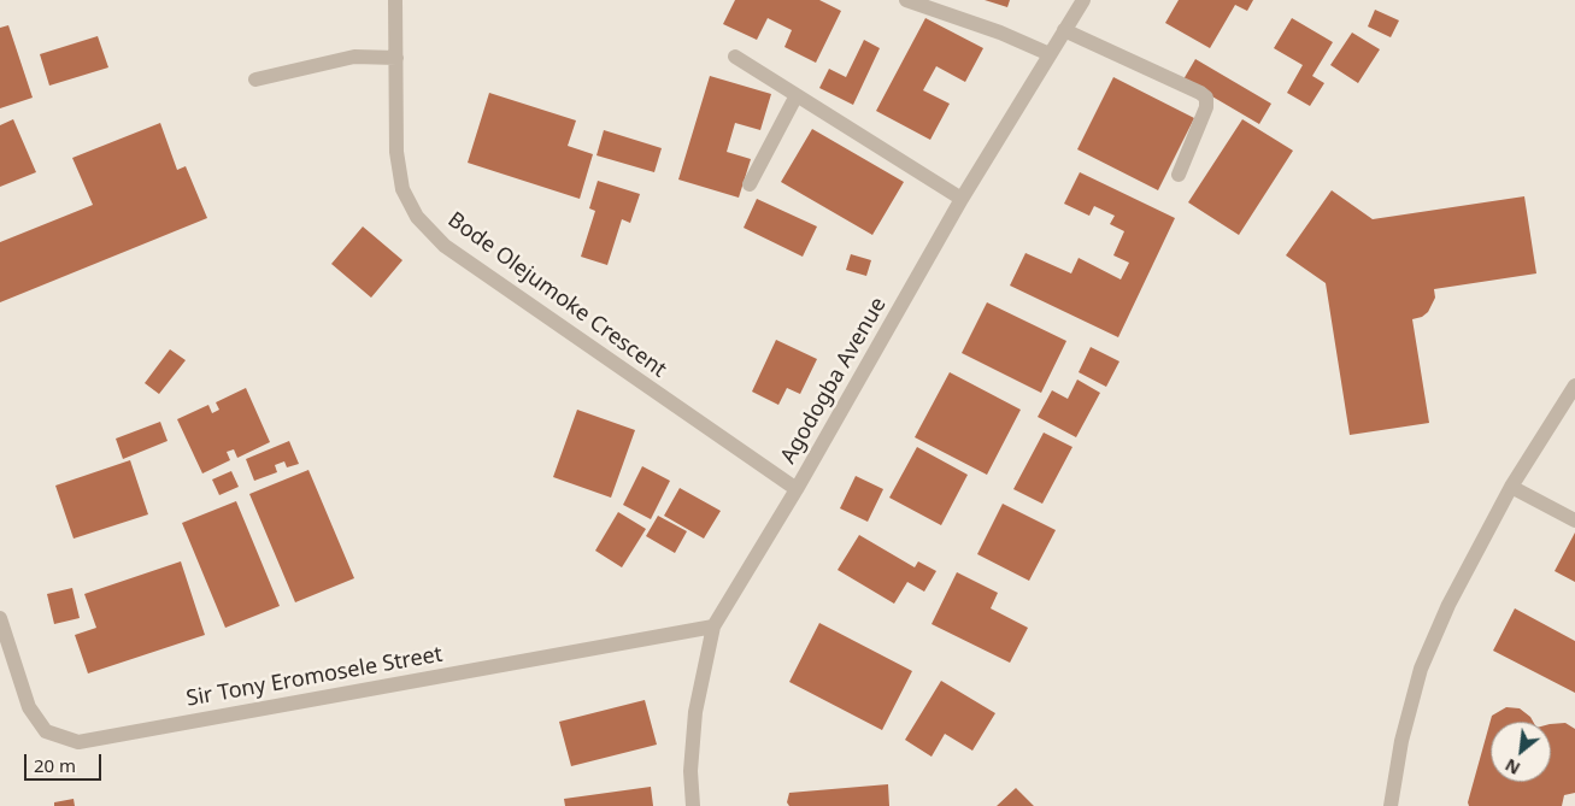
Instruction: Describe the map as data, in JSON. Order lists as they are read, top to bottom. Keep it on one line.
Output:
{"streets":{"street":["Bode Olejumoke Crescent","Agodogba Avenue","Sir Tony Eromosele Street"]},"crossings":[["Bode Olejumoke Crescent","Agodogba Avenue"],["Agodogba Avenue","Sir Tony Eromosele Street"]],"scale_bar":"20 m","north":"bottom left"}
